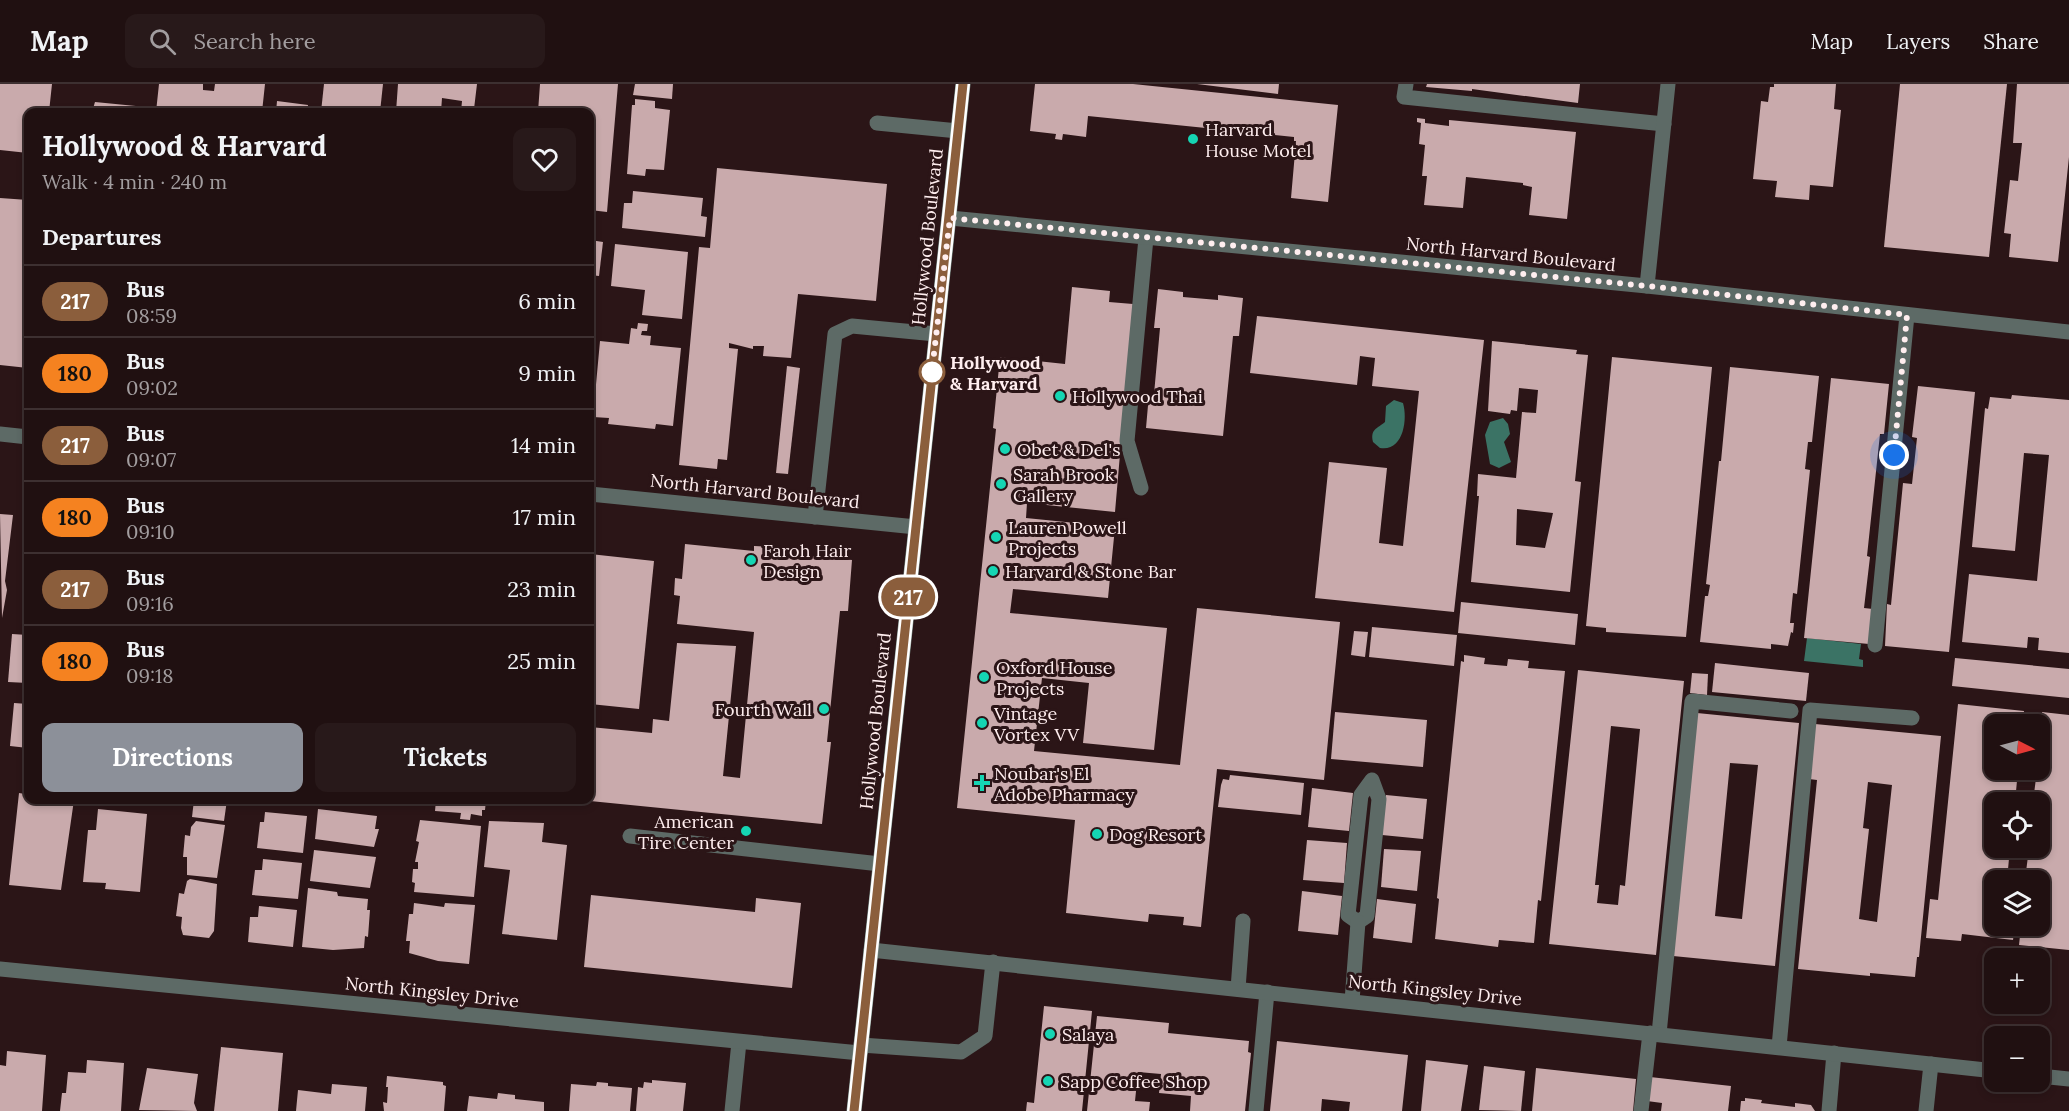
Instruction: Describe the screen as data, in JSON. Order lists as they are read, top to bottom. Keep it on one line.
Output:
{"streets":{"main road":["Hollywood Boulevard"],"street":["North Harvard Boulevard","North Kingsley Drive"]},"crossings":[["Hollywood Boulevard","North Harvard Boulevard"],["Hollywood Boulevard","North Kingsley Drive"]],"places":{"other":["Harvard House Motel","Hollywood & Harvard","Hollywood Thai","Obet & Del's","Sarah Brook Gallery","Lauren Powell Projects","Faroh Hair Design","Harvard & Stone Bar","Oxford House Projects","Fourth Wall","Vintage Vortex VV","American Tire Center","Dog Resort","Salaya","Sapp Coffee Shop"],"health":["Noubar's El Adobe Pharmacy"]},"lines":["bus line 217"],"north":"right","page":{"header":"Map","search":"Search here","nav":["Map","Layers","Share"],"on_map":"217","heading":[["Hollywood & Harvard","Walk · 4 min · 240 m"],"Departures"],"list":[{"mark":"217","name":"Bus","note":"08:59","value":"6 min"},{"mark":"180","name":"Bus","note":"09:02","value":"9 min"},{"mark":"217","name":"Bus","note":"09:07","value":"14 min"},{"mark":"180","name":"Bus","note":"09:10","value":"17 min"},{"mark":"217","name":"Bus","note":"09:16","value":"23 min"},{"mark":"180","name":"Bus","note":"09:18","value":"25 min"}],"buttons":["Directions","Tickets"],"map_buttons":["+","−"]}}
